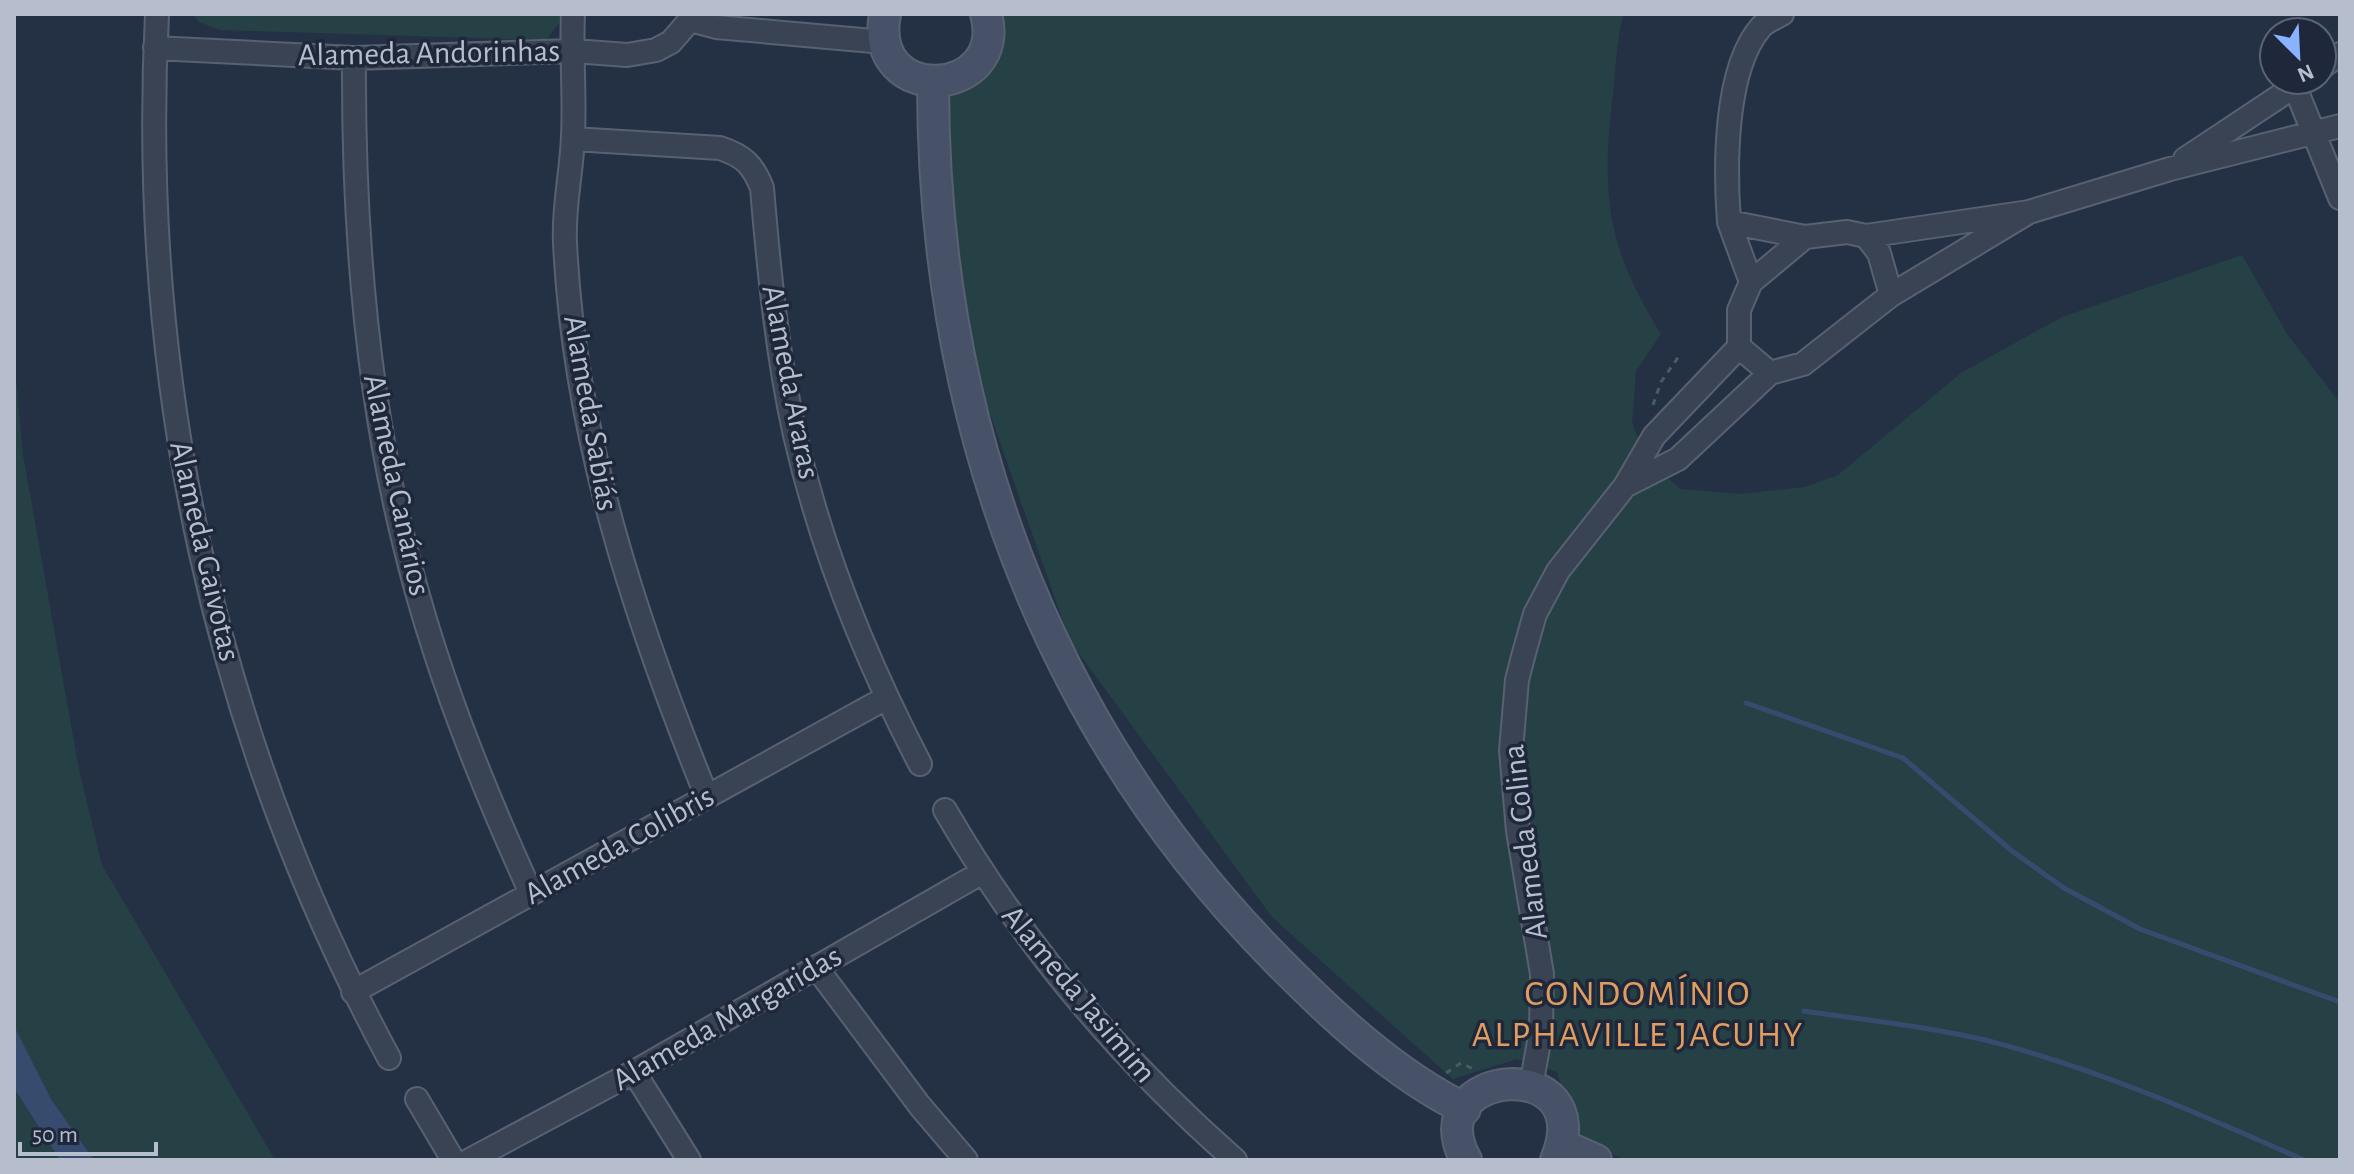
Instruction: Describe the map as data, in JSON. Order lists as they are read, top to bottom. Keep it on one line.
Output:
{"streets":{"street":["Alameda Andorinhas","Alameda Araras","Alameda Sabiás","Alameda Canários","Alameda Gaivotas","Alameda Colina","Alameda Colibris","Alameda Jasimim","Alameda Margaridas"]},"crossings":[["Alameda Andorinhas","Alameda Sabiás"],["Alameda Andorinhas","Alameda Canários"],["Alameda Andorinhas","Alameda Gaivotas"],["Alameda Araras","Alameda Sabiás"],["Alameda Araras","Alameda Colibris"],["Alameda Sabiás","Alameda Colibris"],["Alameda Canários","Alameda Colibris"],["Alameda Gaivotas","Alameda Colibris"],["Alameda Jasimim","Alameda Margaridas"]],"districts":["CONDOMÍNIO ALPHAVILLE JACUHY"],"scale_bar":"50 m","north":"bottom right"}
